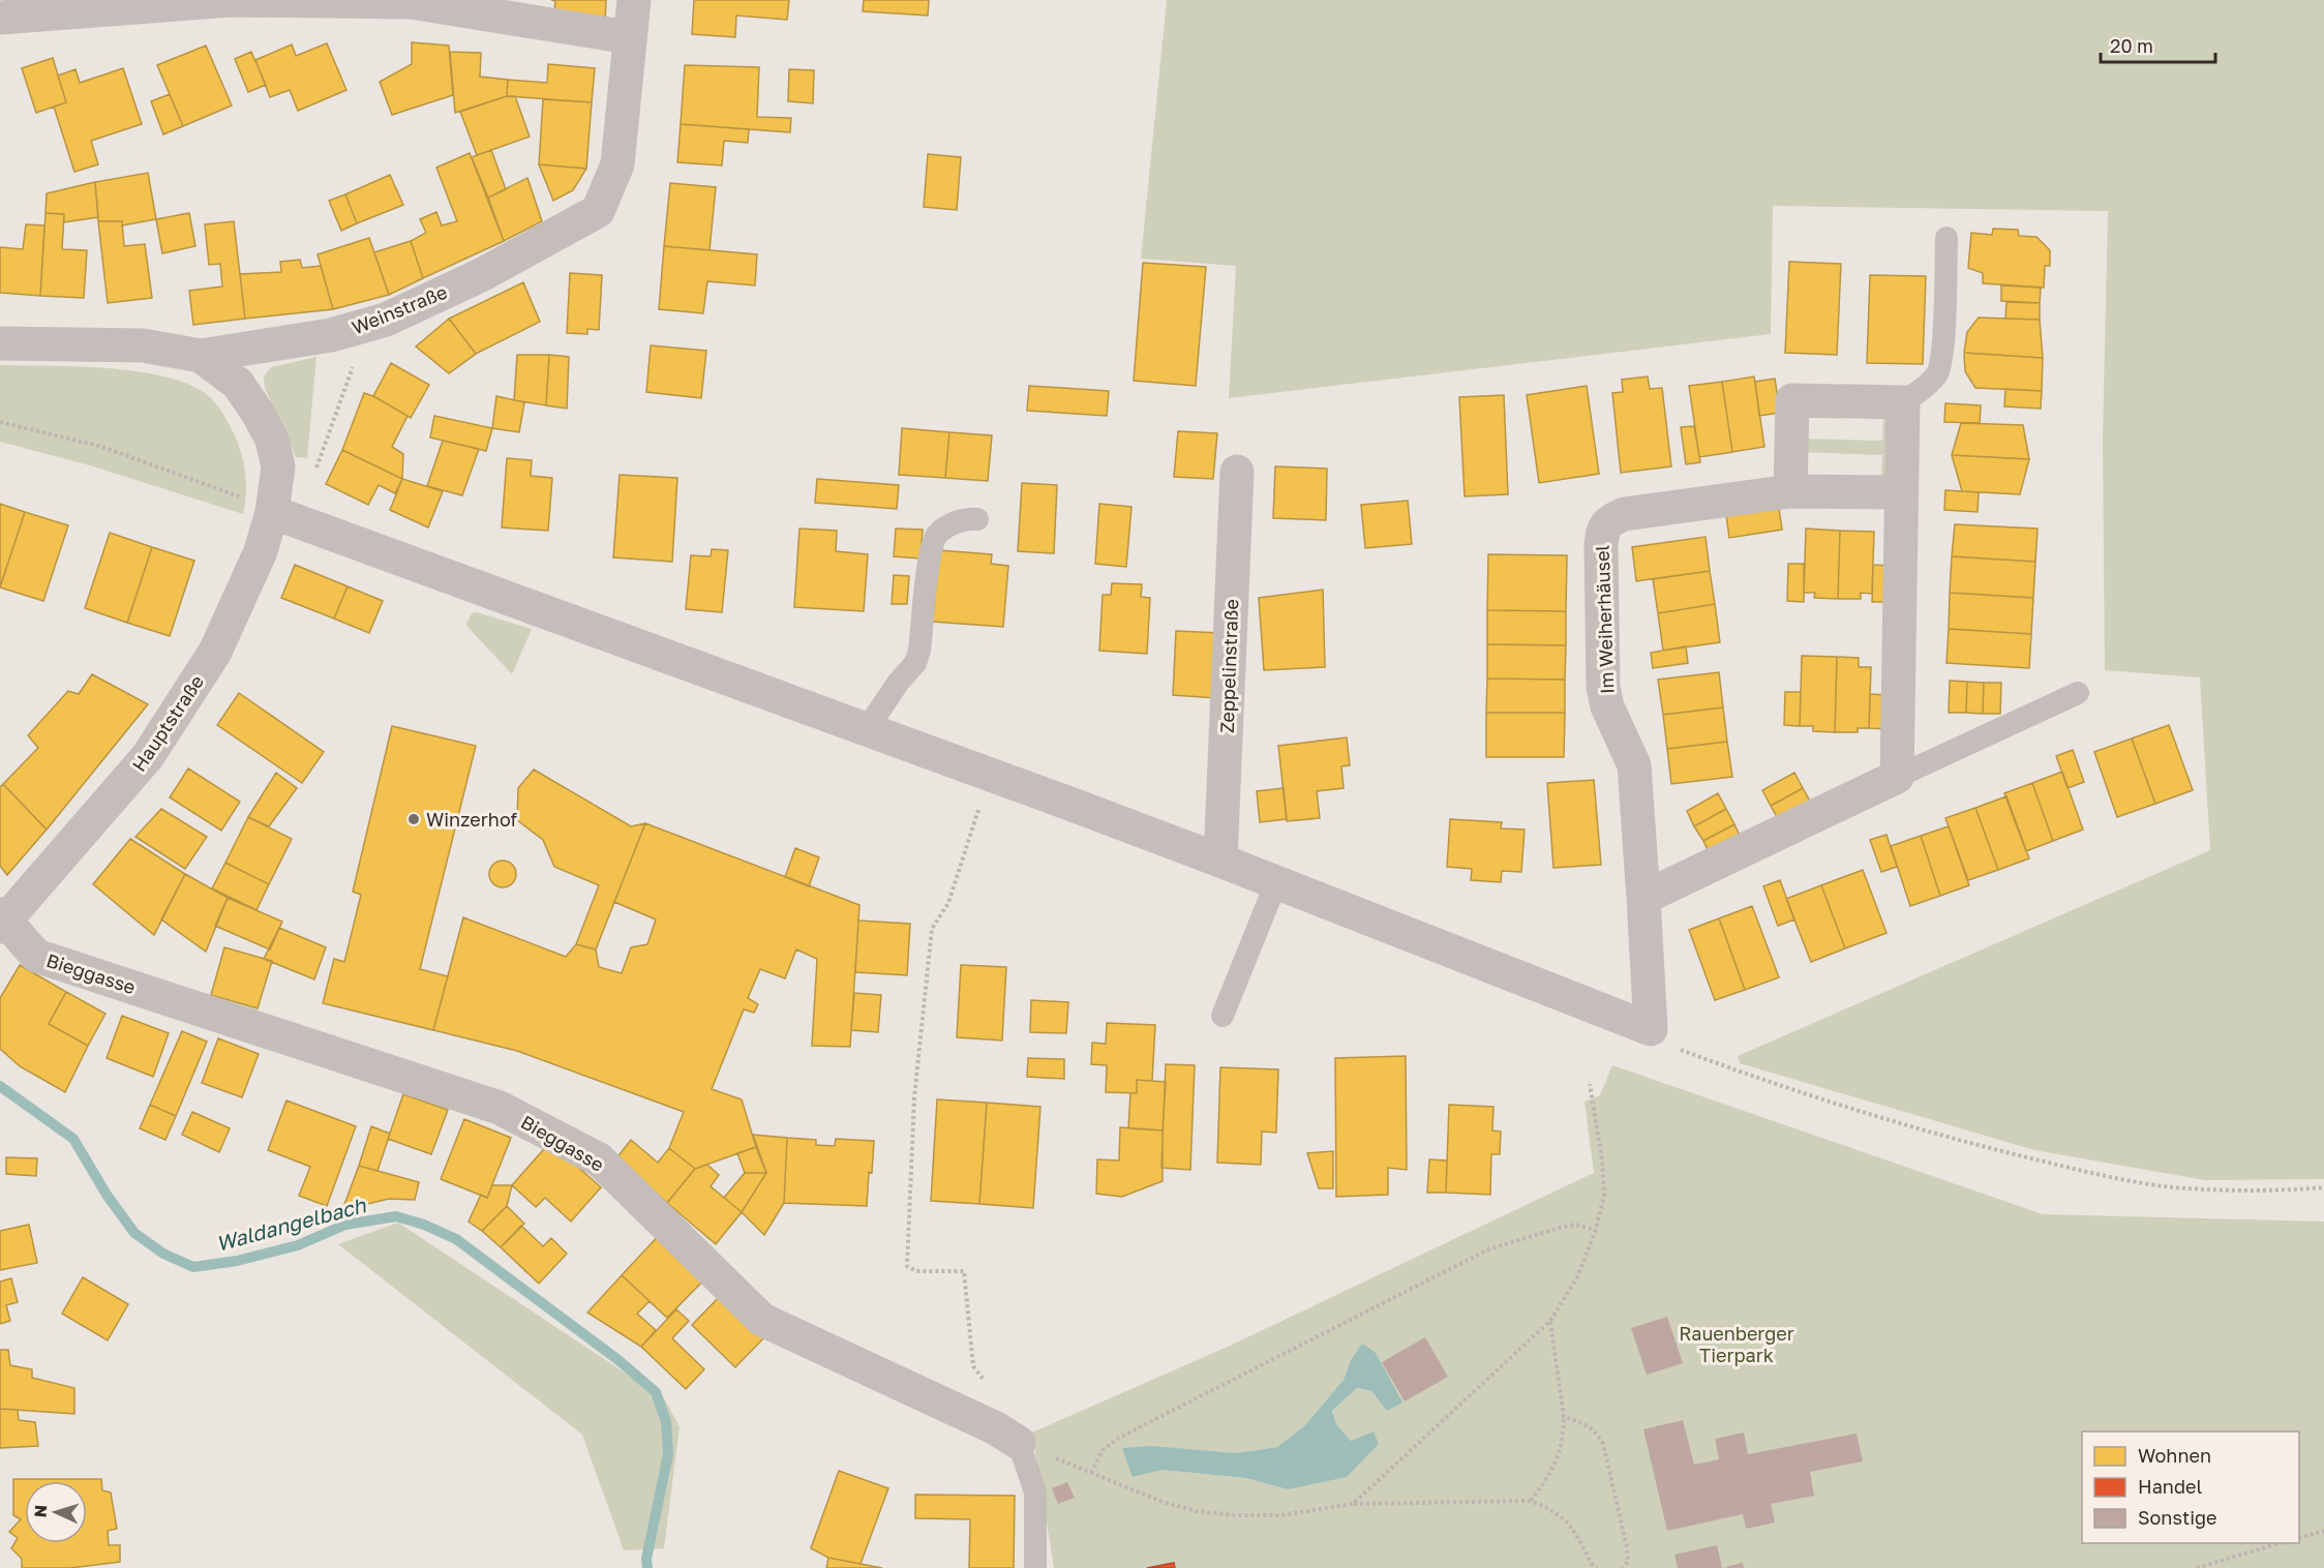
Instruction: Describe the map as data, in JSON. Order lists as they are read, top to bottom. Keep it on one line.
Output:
{"streets":{"street":["Weinstraße","Im Weiherhäusel","Zeppelinstraße","Hauptstraße","Bieggasse"]},"crossings":[["Hauptstraße","Bieggasse"]],"water":["Waldangelbach"],"parks":["Rauenberger Tierpark"],"places":["Winzerhof"],"legend":["Wohnen","Handel","Sonstige"],"scale_bar":"20 m","north":"left"}
